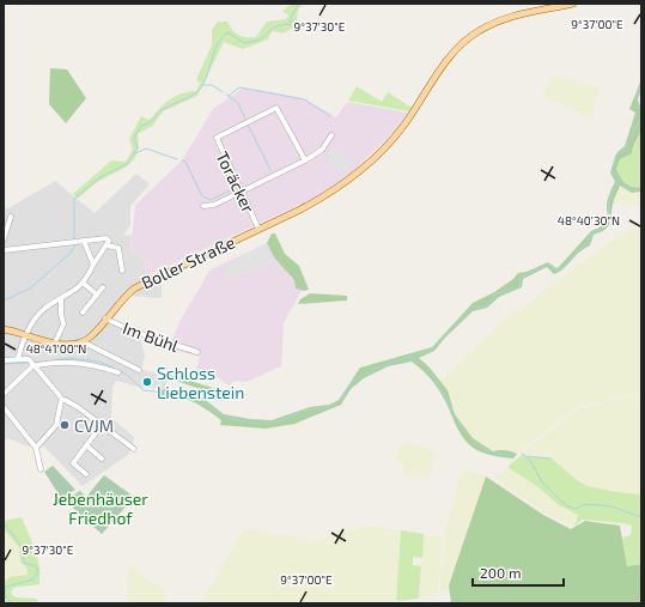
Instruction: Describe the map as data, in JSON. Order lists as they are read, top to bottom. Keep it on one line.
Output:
{"streets":{"main road":["Boller Straße"],"street":["Toräcker","Im Bühl"]},"crossings":[["Toräcker","Boller Straße"],["Boller Straße","Im Bühl"]],"parks":["Jebenhäuser Friedhof"],"places":["Schloss Liebenstein","CVJM"],"scale_bar":"200 m","coordinates":["9°37'00\"E","9°37'30\"E","48°40'30\"N","48°41'00\"N"]}
